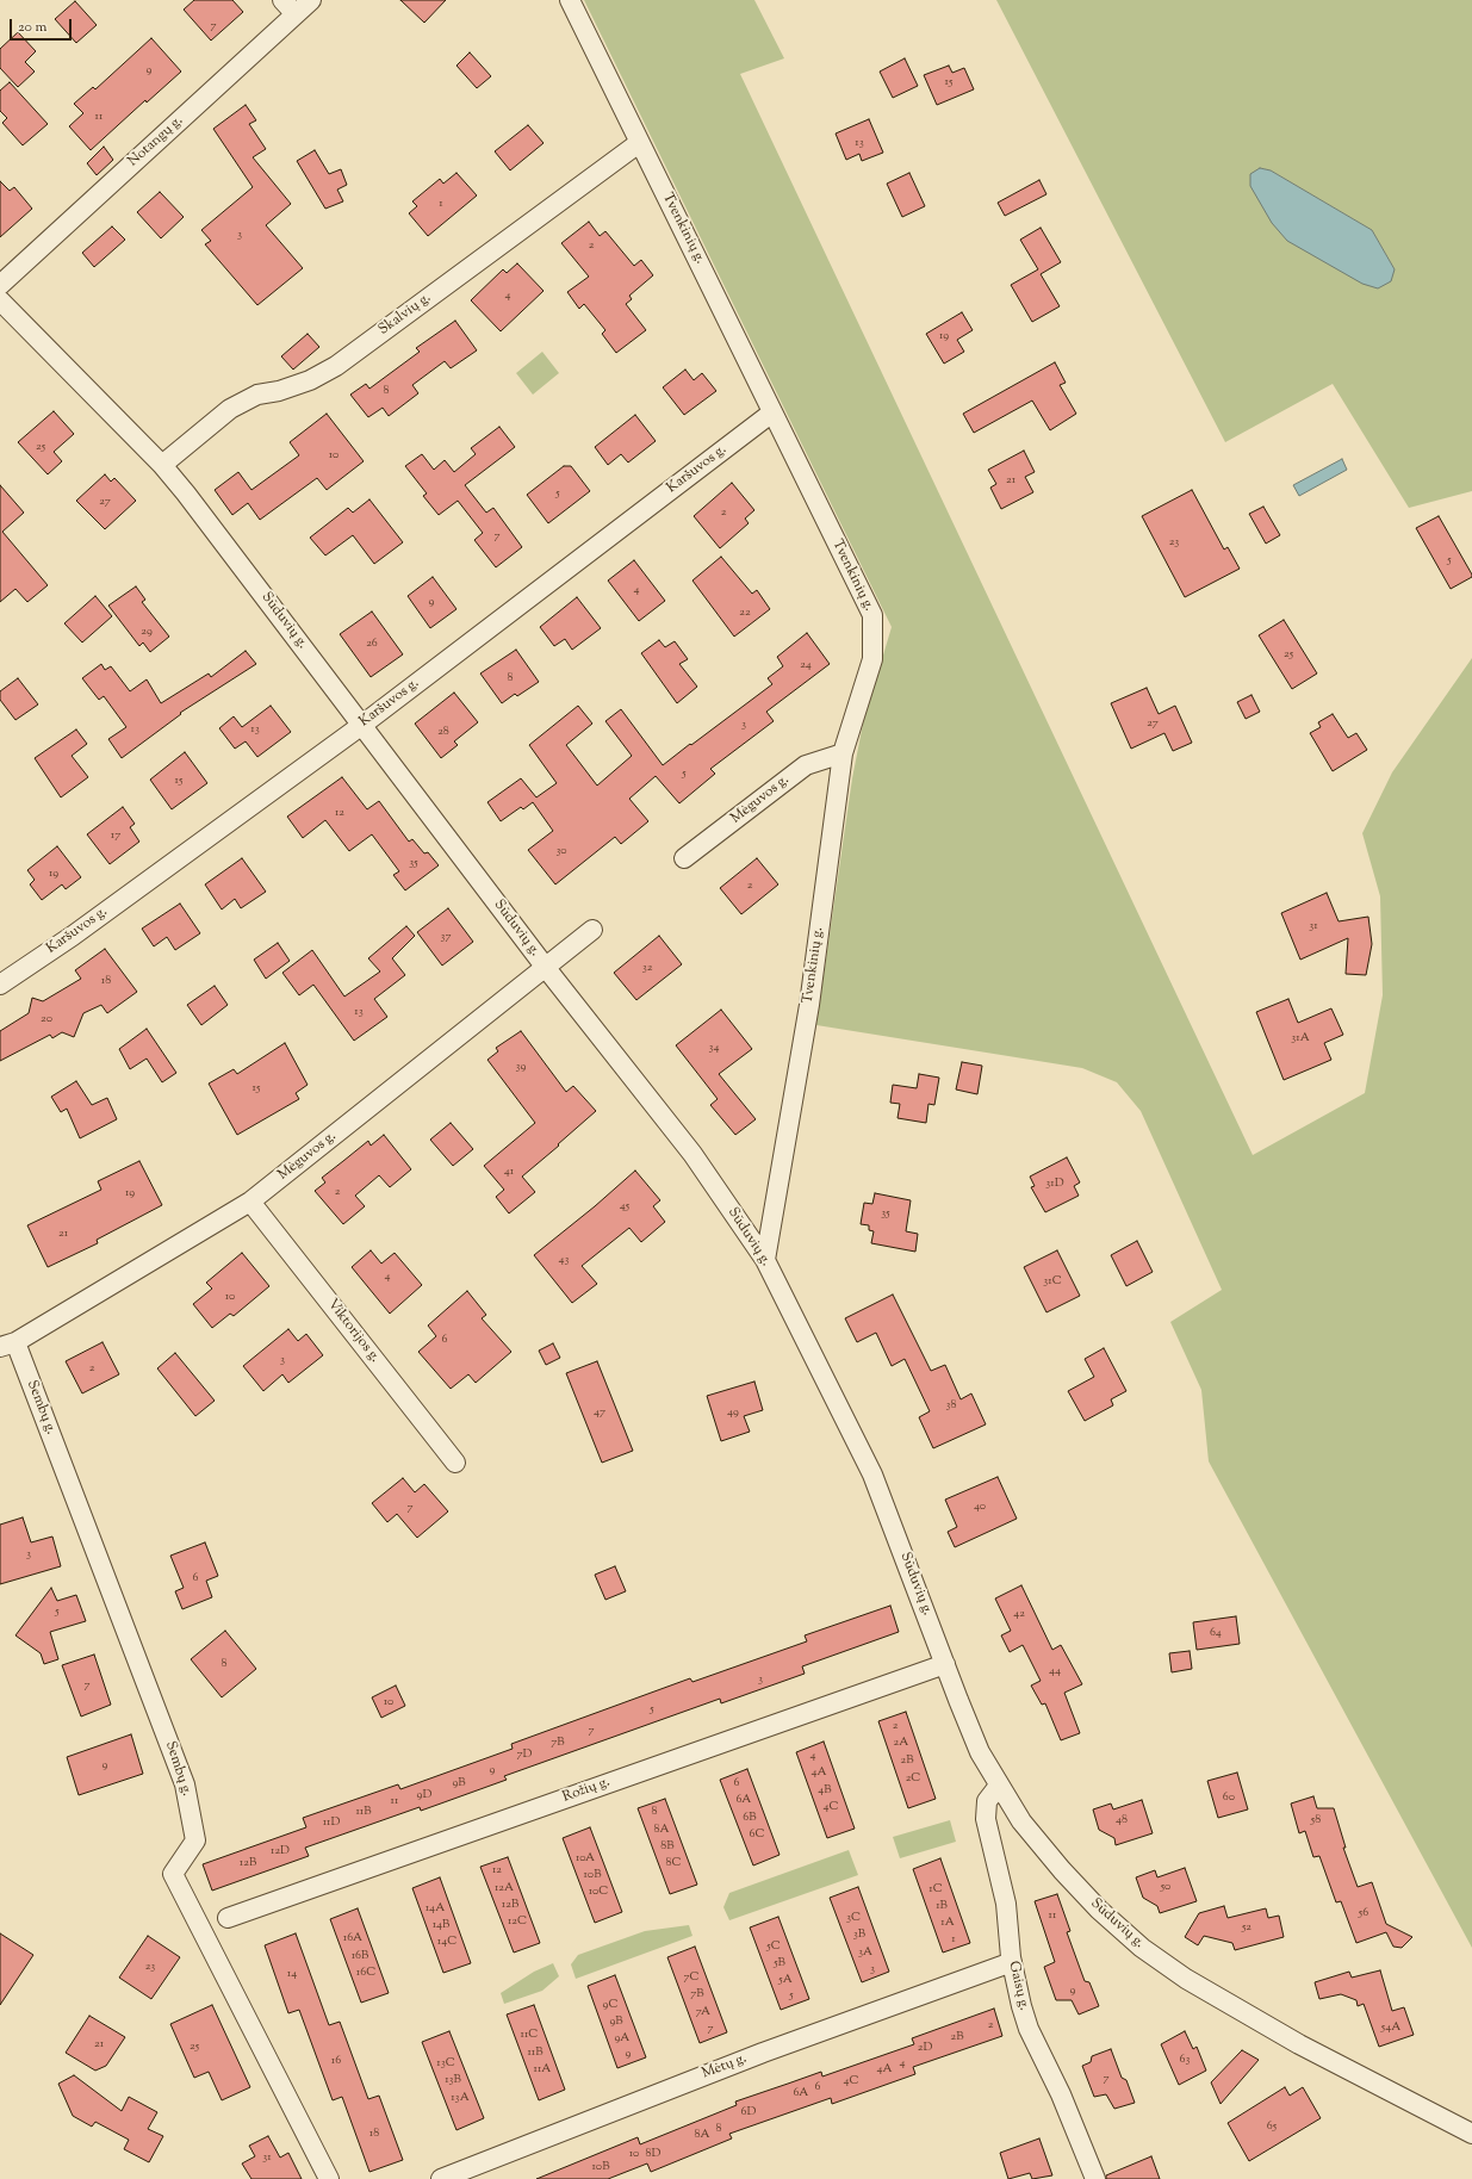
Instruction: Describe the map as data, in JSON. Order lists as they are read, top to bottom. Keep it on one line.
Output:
{"streets":{"street":["Notangų g.","Tvenkinių g.","Skalvių g.","Karšuvos g.","Sūduvių g.","Mėguvos g.","Viktorijos g.","Sembų g.","Rožių g.","Gaisų g.","Mėtų g."]},"crossings":[["Tvenkinių g.","Skalvių g."],["Tvenkinių g.","Karšuvos g."],["Tvenkinių g.","Sūduvių g."],["Tvenkinių g.","Mėguvos g."],["Skalvių g.","Sūduvių g."],["Karšuvos g.","Sūduvių g."],["Sūduvių g.","Mėguvos g."],["Sūduvių g.","Rožių g."],["Sūduvių g.","Gaisų g."],["Mėguvos g.","Viktorijos g."],["Mėguvos g.","Sembų g."],["Gaisų g.","Mėtų g."]],"house_numbers":["7","9","15","11","13","1","3","2","4","19","8","25","10","21","5","27","2","7","23","5","4","9","22","29","26","25","24","8","27","3","13","28","5","15","12","17","30","35","19","2","31","37","32","18","13","20","31A","34","39","15","41","31D","2","19","45","35","21","43","4","31C","10","6","3","2","38","47","49","40","7","3","6","5","42","64","8","44","3","7","10","5","2","7","7B","2A","7D","4","2B","9","9","4A","2C","9B","6","4B","9D","60","6A","11","4C","11B","8","6B","48","58","11D","8A","6C","8B","12D","10A","12B","8C","12","10B","50","12A","1C","10C","12B","1B","14A","56","11","3C","12C","1A","14B","52","3B","16A","1","14C","5C","3A","16B","5B","23","3","16C","14","7C","5A","9","7B","5","9C","7A","9B","2","54A","7","11C","2B","9A","21","25","2D","11B","9","63","16","13C","4","11A","4A","7","13B","4C","6","6A","13A","6D","65","8","18","8A","10","8D","31","10B"],"scale_bar":"20 m"}
